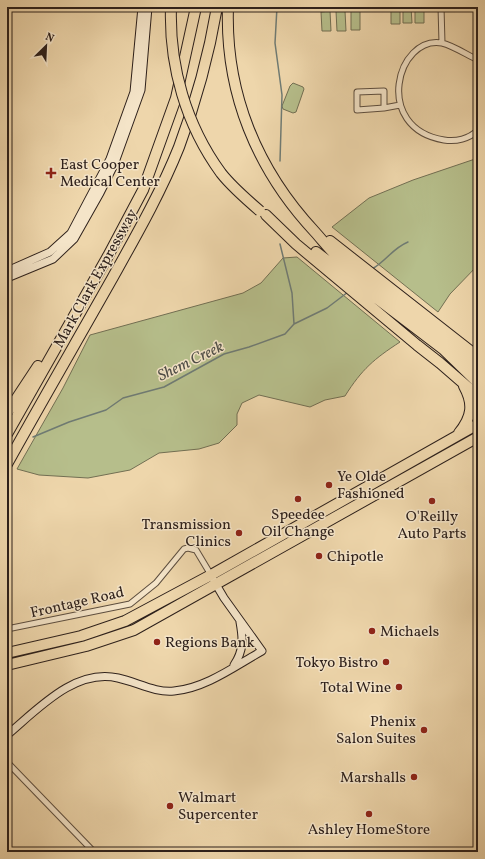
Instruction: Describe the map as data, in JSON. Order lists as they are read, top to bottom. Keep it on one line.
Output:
{"streets":{"highway":["Mark Clark Expressway"],"street":["Frontage Road"]},"water":["Shem Creek"],"places":{"health":["East Cooper Medical Center"],"other":["Ye Olde Fashioned","Speedee Oil Change","O'Reilly Auto Parts","Transmission Clinics","Chipotle","Michaels","Regions Bank","Tokyo Bistro","Total Wine","Phenix Salon Suites","Marshalls","Walmart Supercenter","Ashley HomeStore"]},"north":"top right"}
